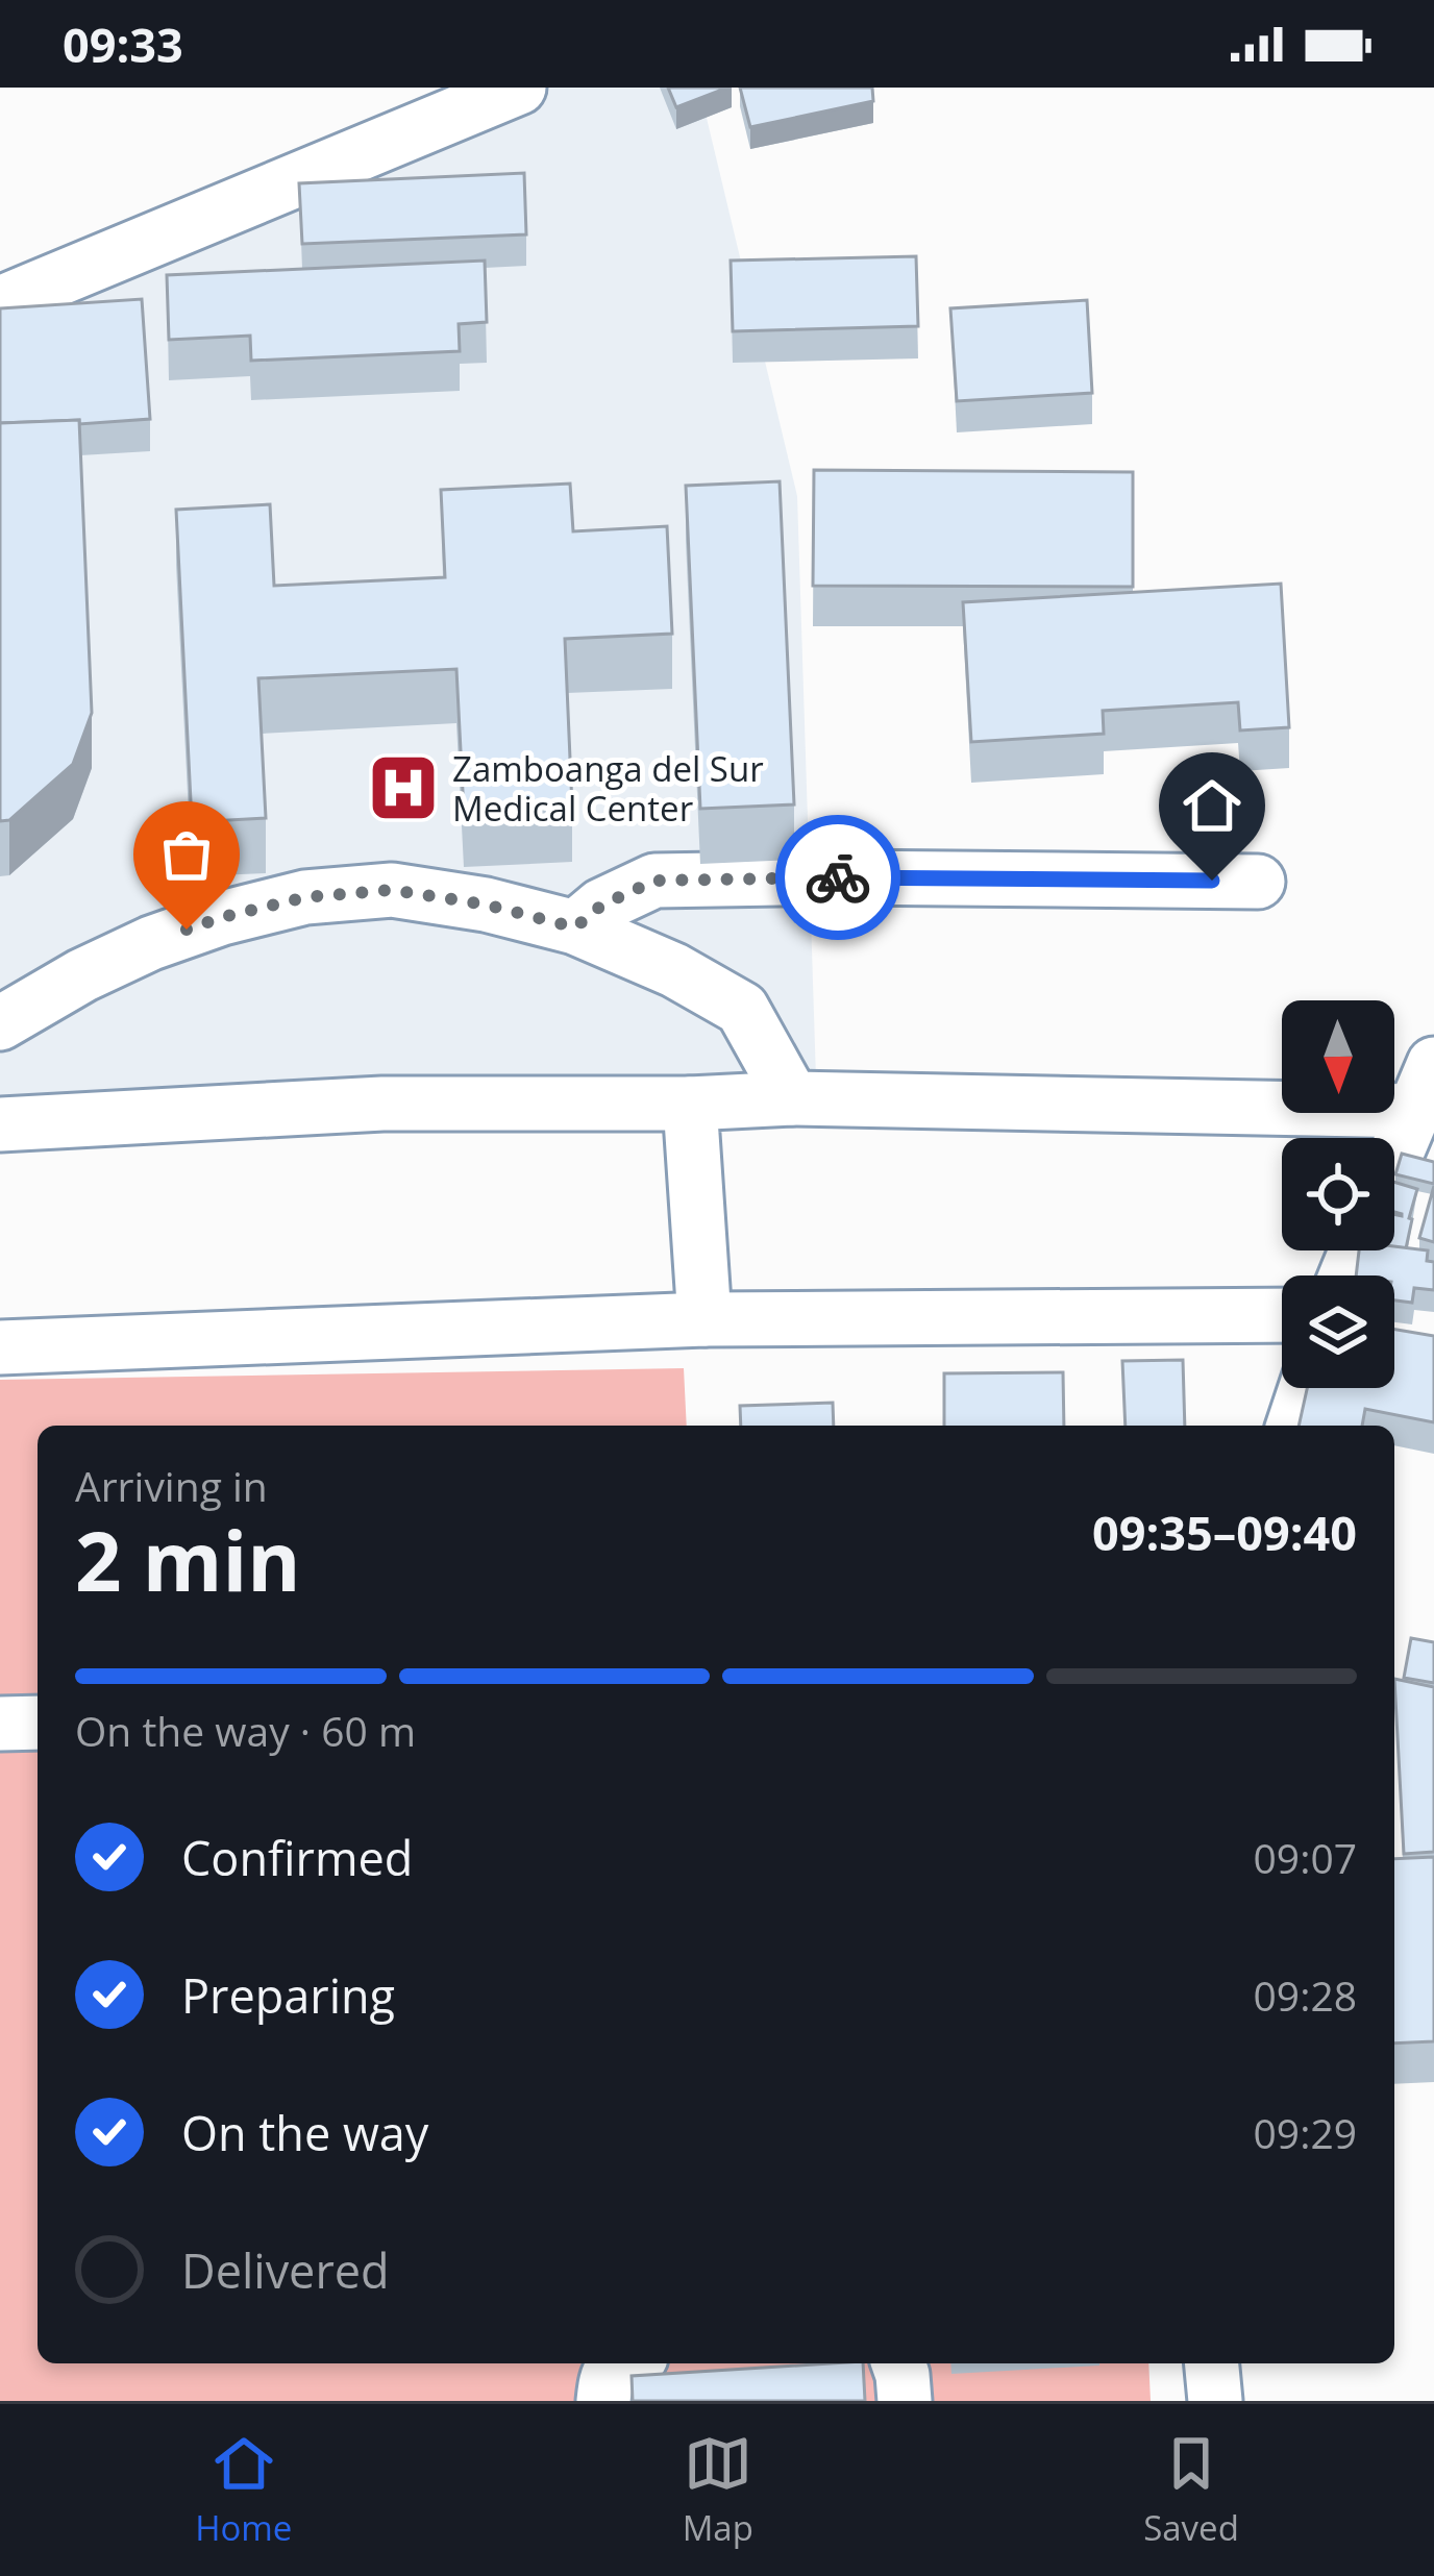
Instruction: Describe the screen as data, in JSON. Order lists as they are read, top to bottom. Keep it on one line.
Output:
{"places":{"hospital":["Zamboanga del Sur Medical Center"]},"north":"bottom","page":{"status":"09:33","heading":["2 min","Arriving in","09:35–09:40"],"bar":"On the way · 60 m","list":[["Confirmed","09:07"],["Preparing","09:28"],["On the way","09:29"],"Delivered"],"tabs":["Home","Map","Saved"]}}
